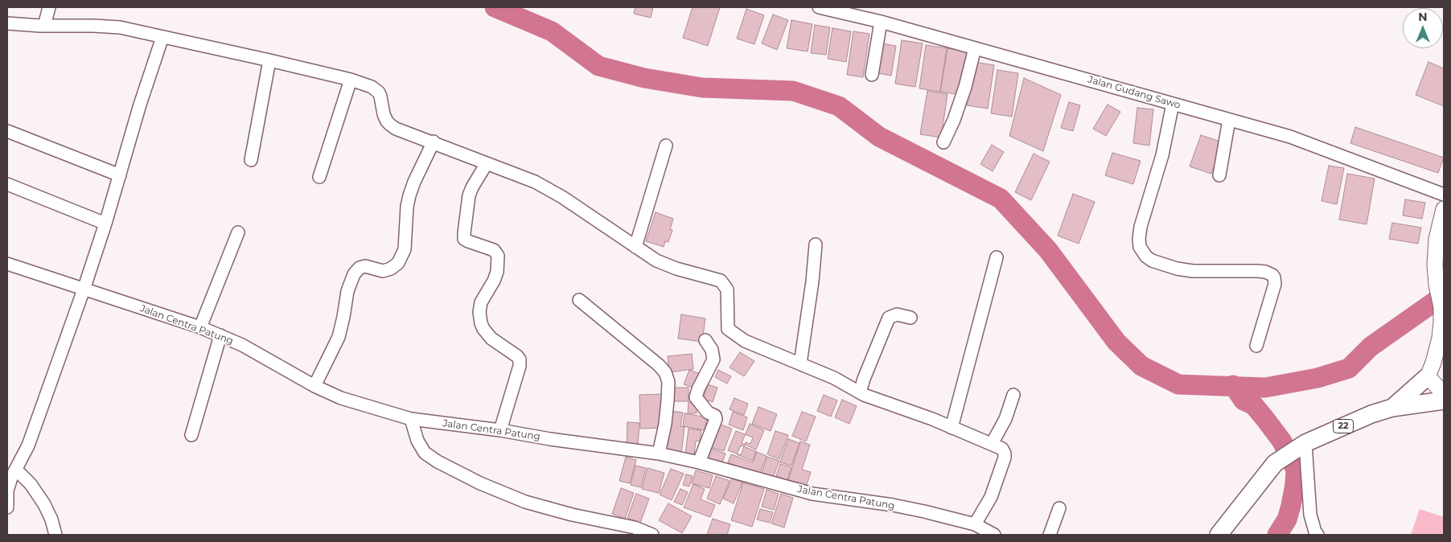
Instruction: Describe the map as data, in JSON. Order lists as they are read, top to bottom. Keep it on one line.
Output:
{"streets":{"highway":["22"],"street":["Jalan Gudang Sawo","Jalan Centra Patung"]},"north":"top"}
